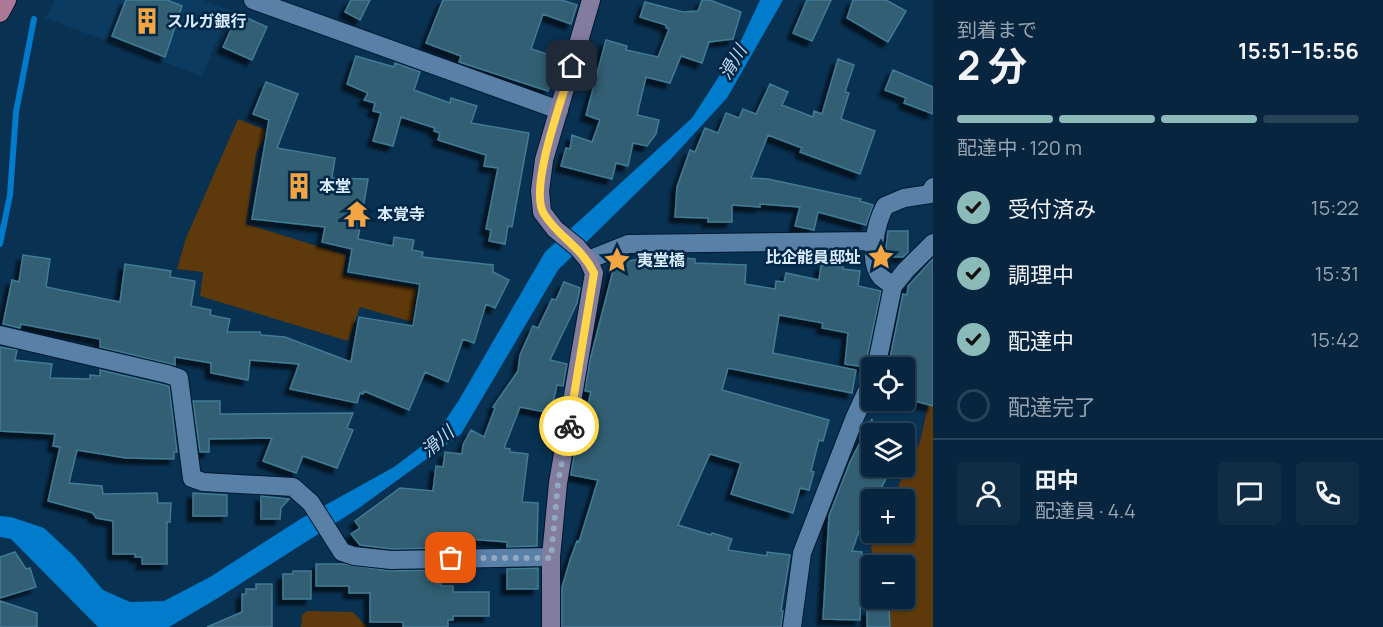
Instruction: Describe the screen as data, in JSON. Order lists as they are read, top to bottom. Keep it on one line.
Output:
{"water":["滑川"],"places":{"building":["スルガ銀行","本堂"],"temple":["本覚寺"],"place":["比企能員邸址","夷堂橋"]},"page":{"heading":["2 分","到着まで","15:51–15:56"],"panel":["田中","配達員 · 4.4"],"bar":"配達中 · 120 m","list":[["受付済み","15:22"],["調理中","15:31"],["配達中","15:42"],"配達完了"],"map_buttons":["+","−"]}}
